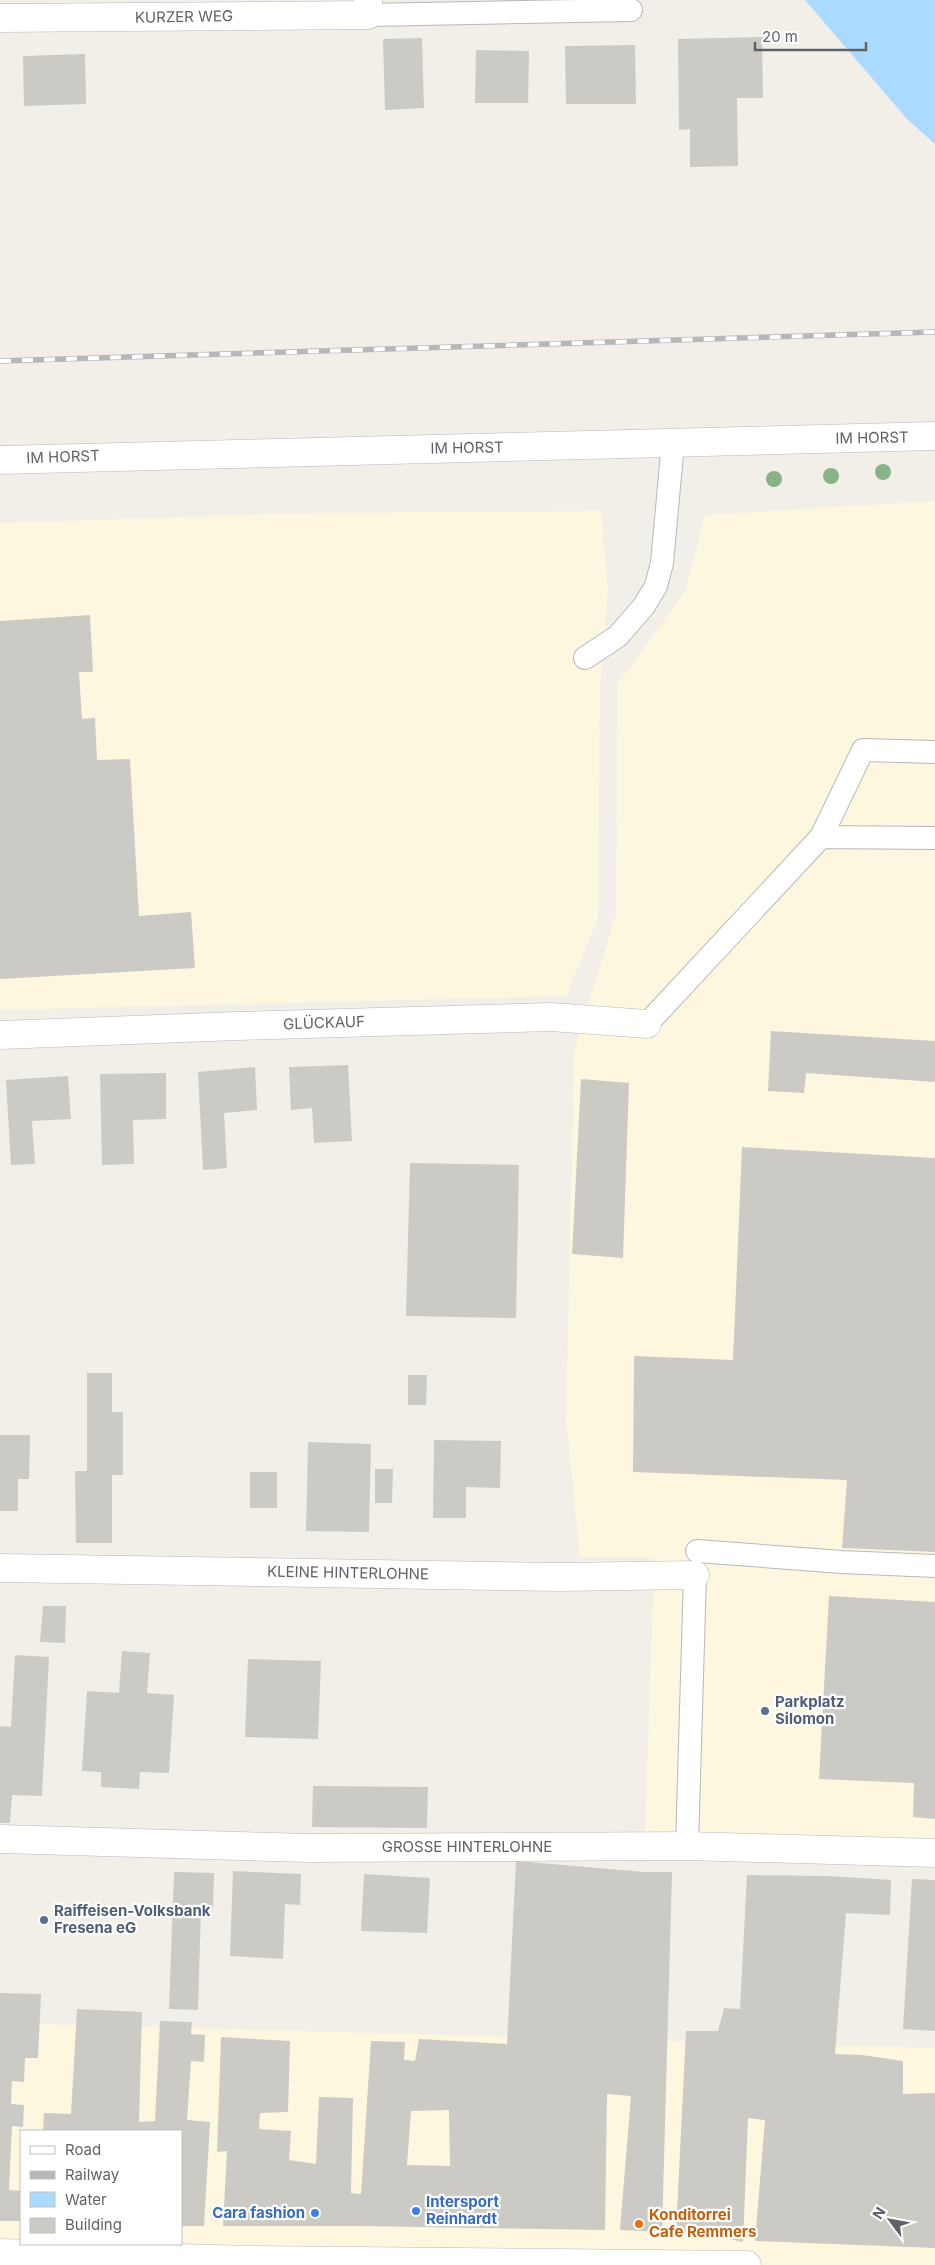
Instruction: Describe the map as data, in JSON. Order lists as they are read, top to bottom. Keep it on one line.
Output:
{"streets":{"street":["KURZER WEG","IM HORST","GLÜCKAUF","KLEINE HINTERLOHNE","GROSSE HINTERLOHNE"]},"places":["Parkplatz Silomon","Raiffeisen-Volksbank Fresena eG","Intersport Reinhardt","Cara fashion","Konditorrei Cafe Remmers"],"legend":["Road","Railway","Water","Building"],"scale_bar":"20 m","north":"top left"}
